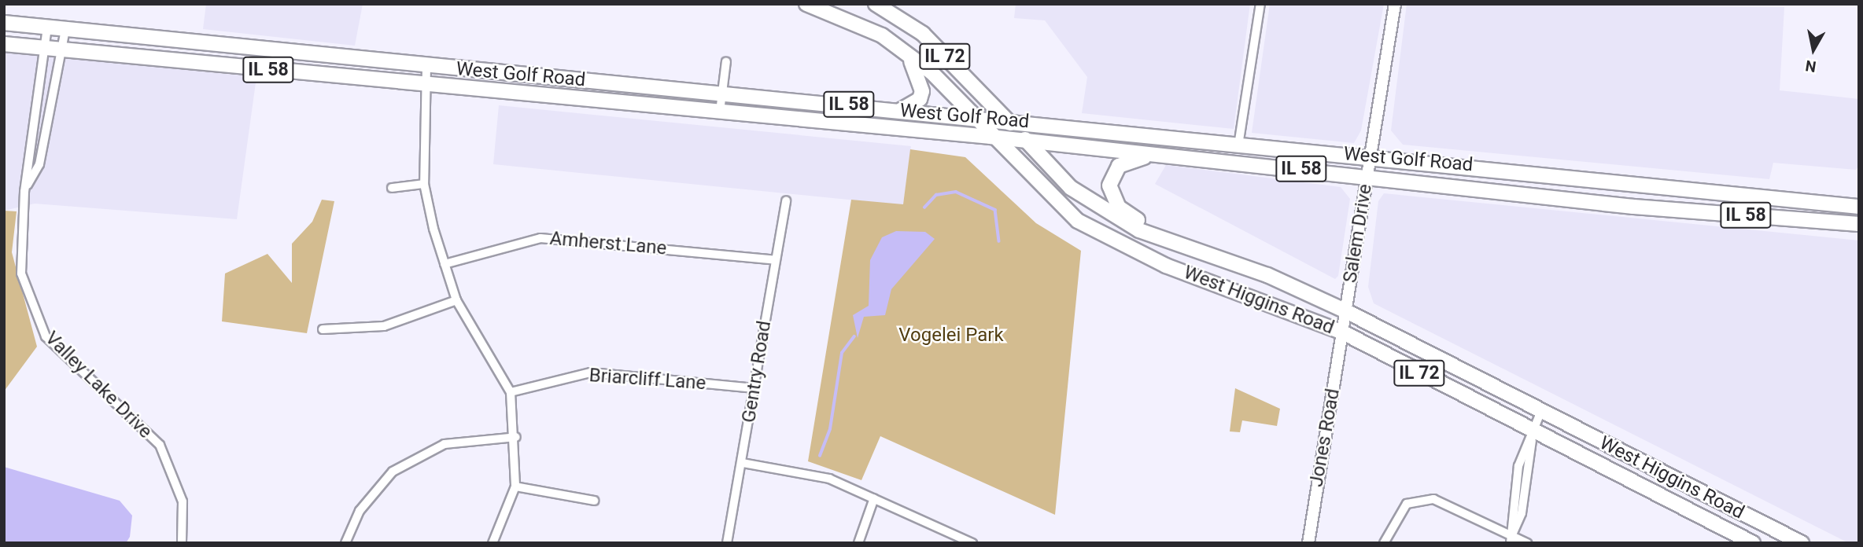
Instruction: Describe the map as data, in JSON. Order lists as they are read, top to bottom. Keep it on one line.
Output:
{"streets":{"main road":["IL 72","IL 58","West Golf Road","West Higgins Road"],"street":["Salem Drive","Amherst Lane","Gentry Road","Briarcliff Lane","Valley Lake Drive","Jones Road"]},"crossings":[["West Golf Road","Salem Drive"],["West Golf Road","West Higgins Road"],["West Golf Road","Valley Lake Drive"],["Salem Drive","West Higgins Road"],["Salem Drive","Jones Road"],["Amherst Lane","Gentry Road"],["West Higgins Road","Jones Road"],["Gentry Road","Briarcliff Lane"]],"parks":["Vogelei Park"],"north":"bottom"}
